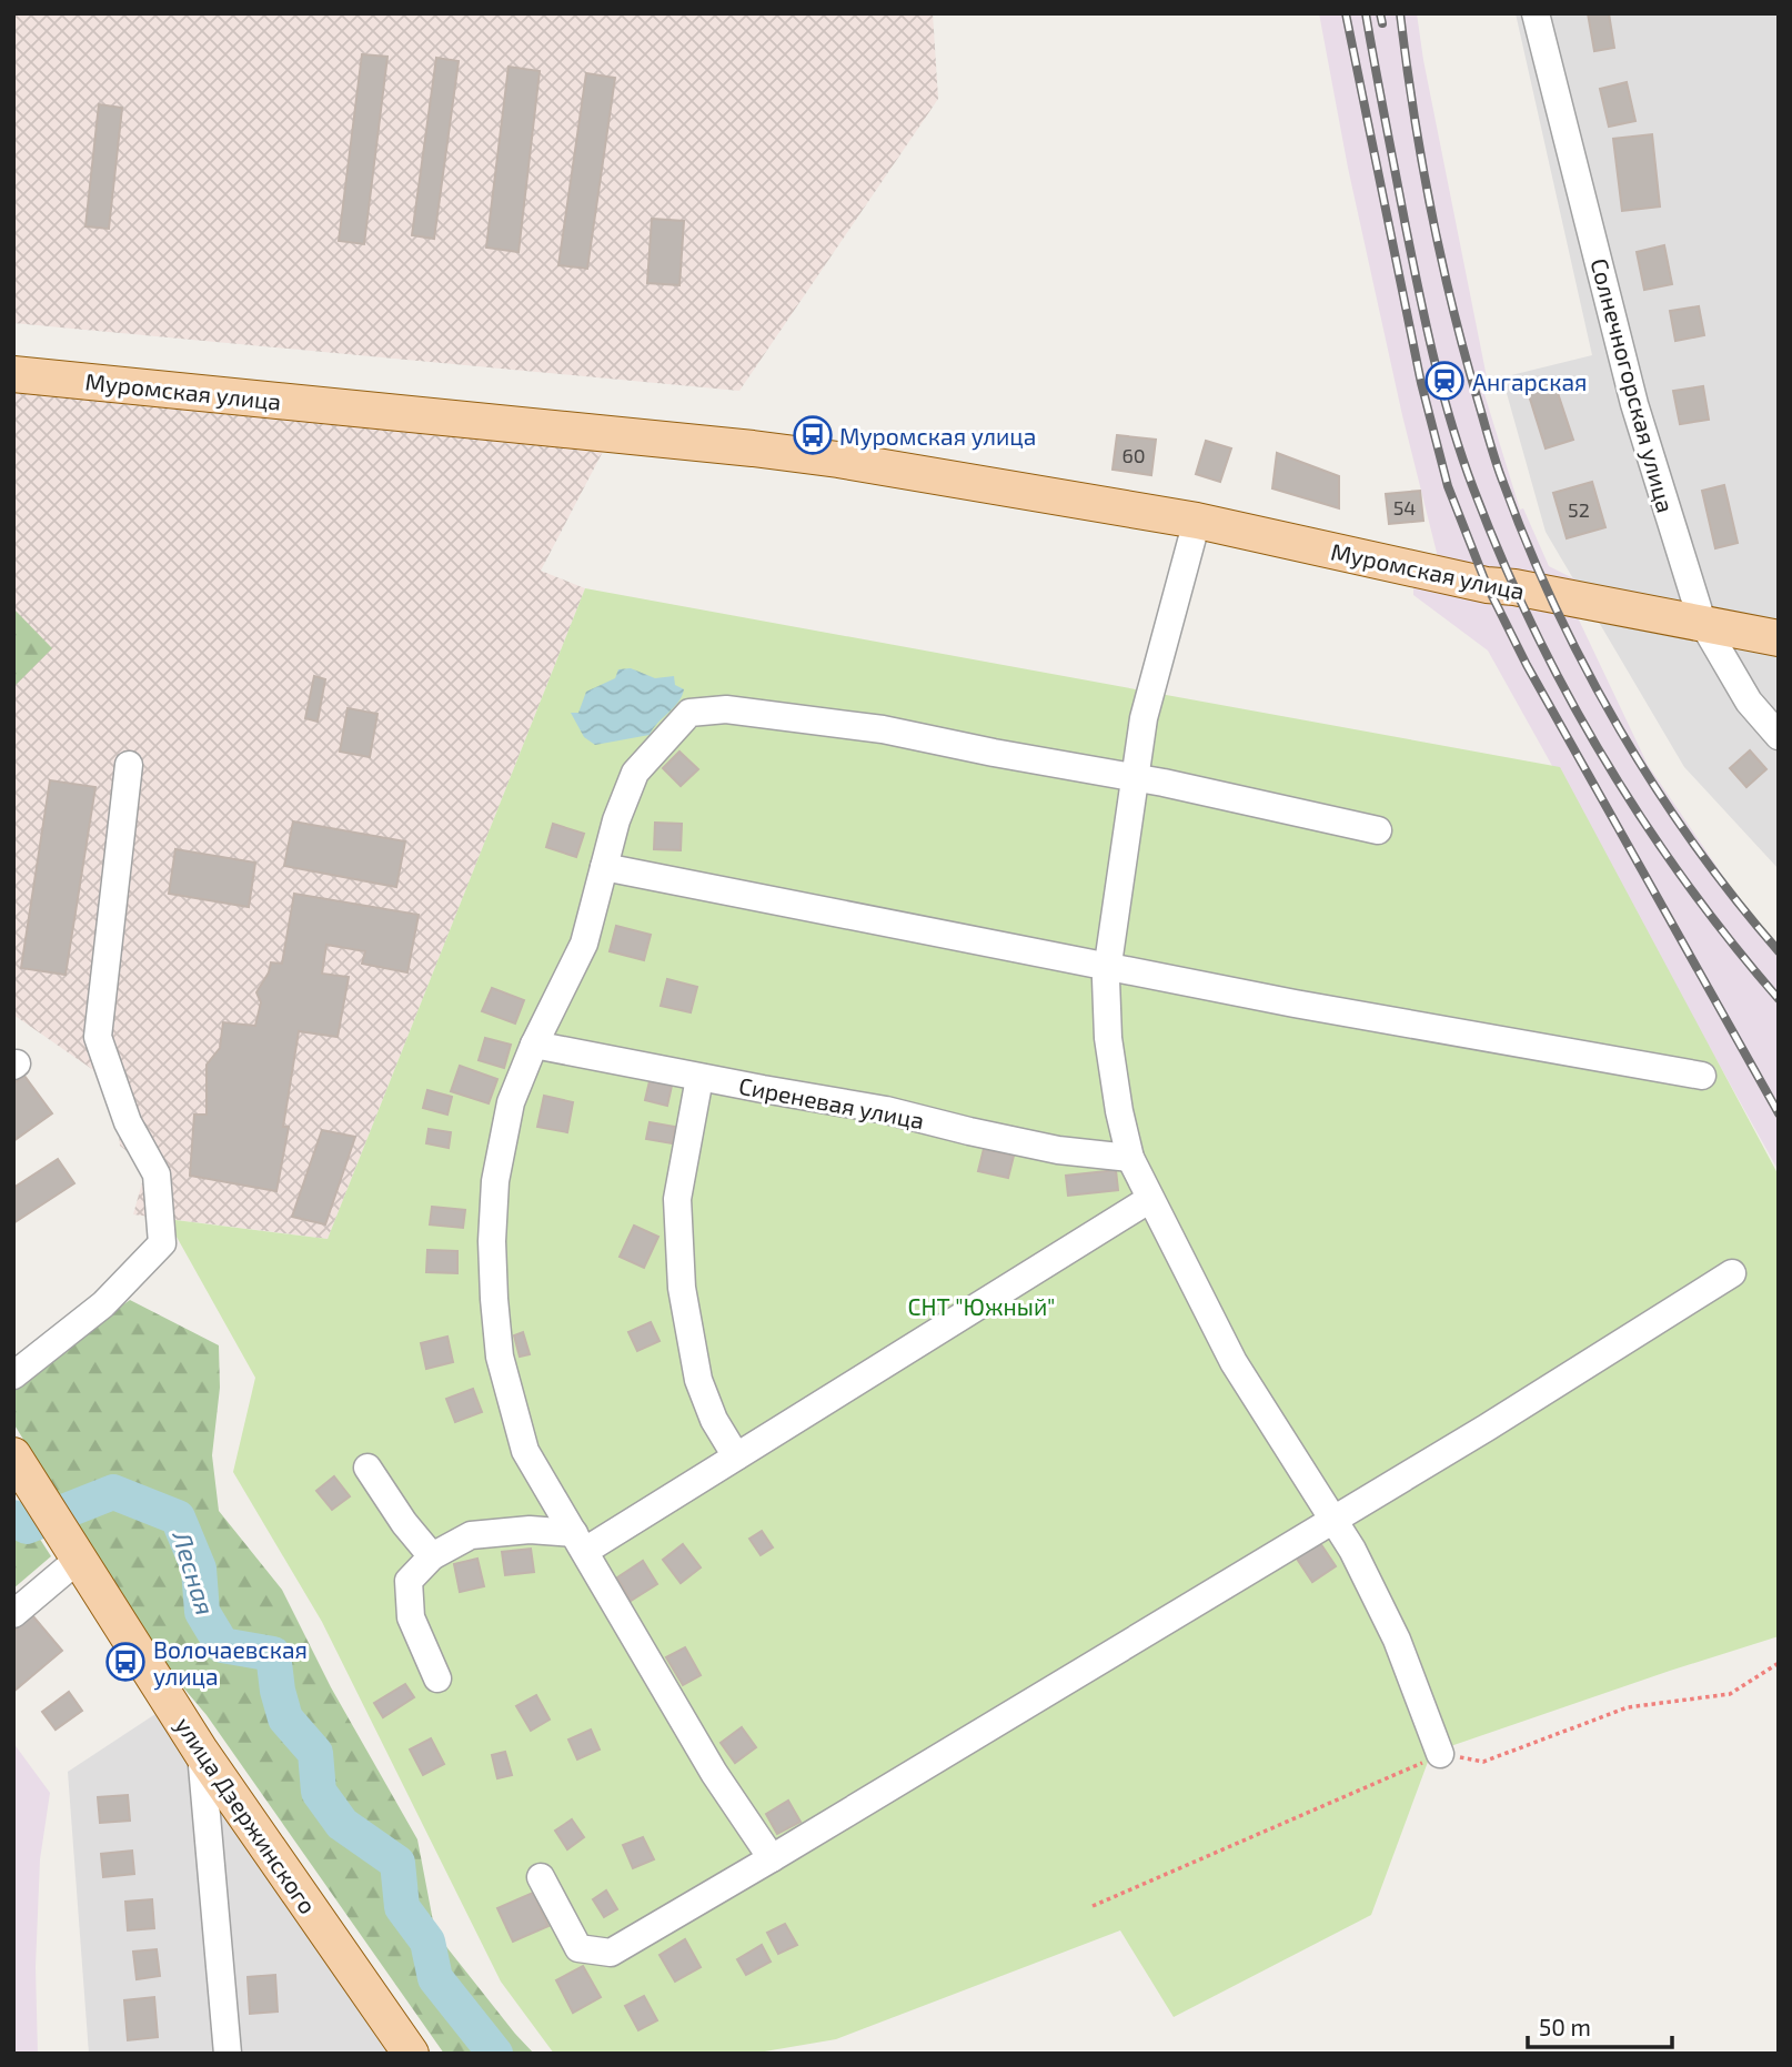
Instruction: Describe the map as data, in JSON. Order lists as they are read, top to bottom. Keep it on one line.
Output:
{"streets":{"main road":["Муромская улица","улица Дзержинского"],"street":["Солнечногорская улица","Сиреневая улица"]},"crossings":[["Солнечногорская улица","Муромская улица"]],"water":["Лесная"],"parks":["СНТ \"Южный\""],"places":{"station":["Ангарская"],"bus stop":["Муромская улица","Волочаевская улица"]},"house_numbers":["60","54","52"],"scale_bar":"50 m"}
